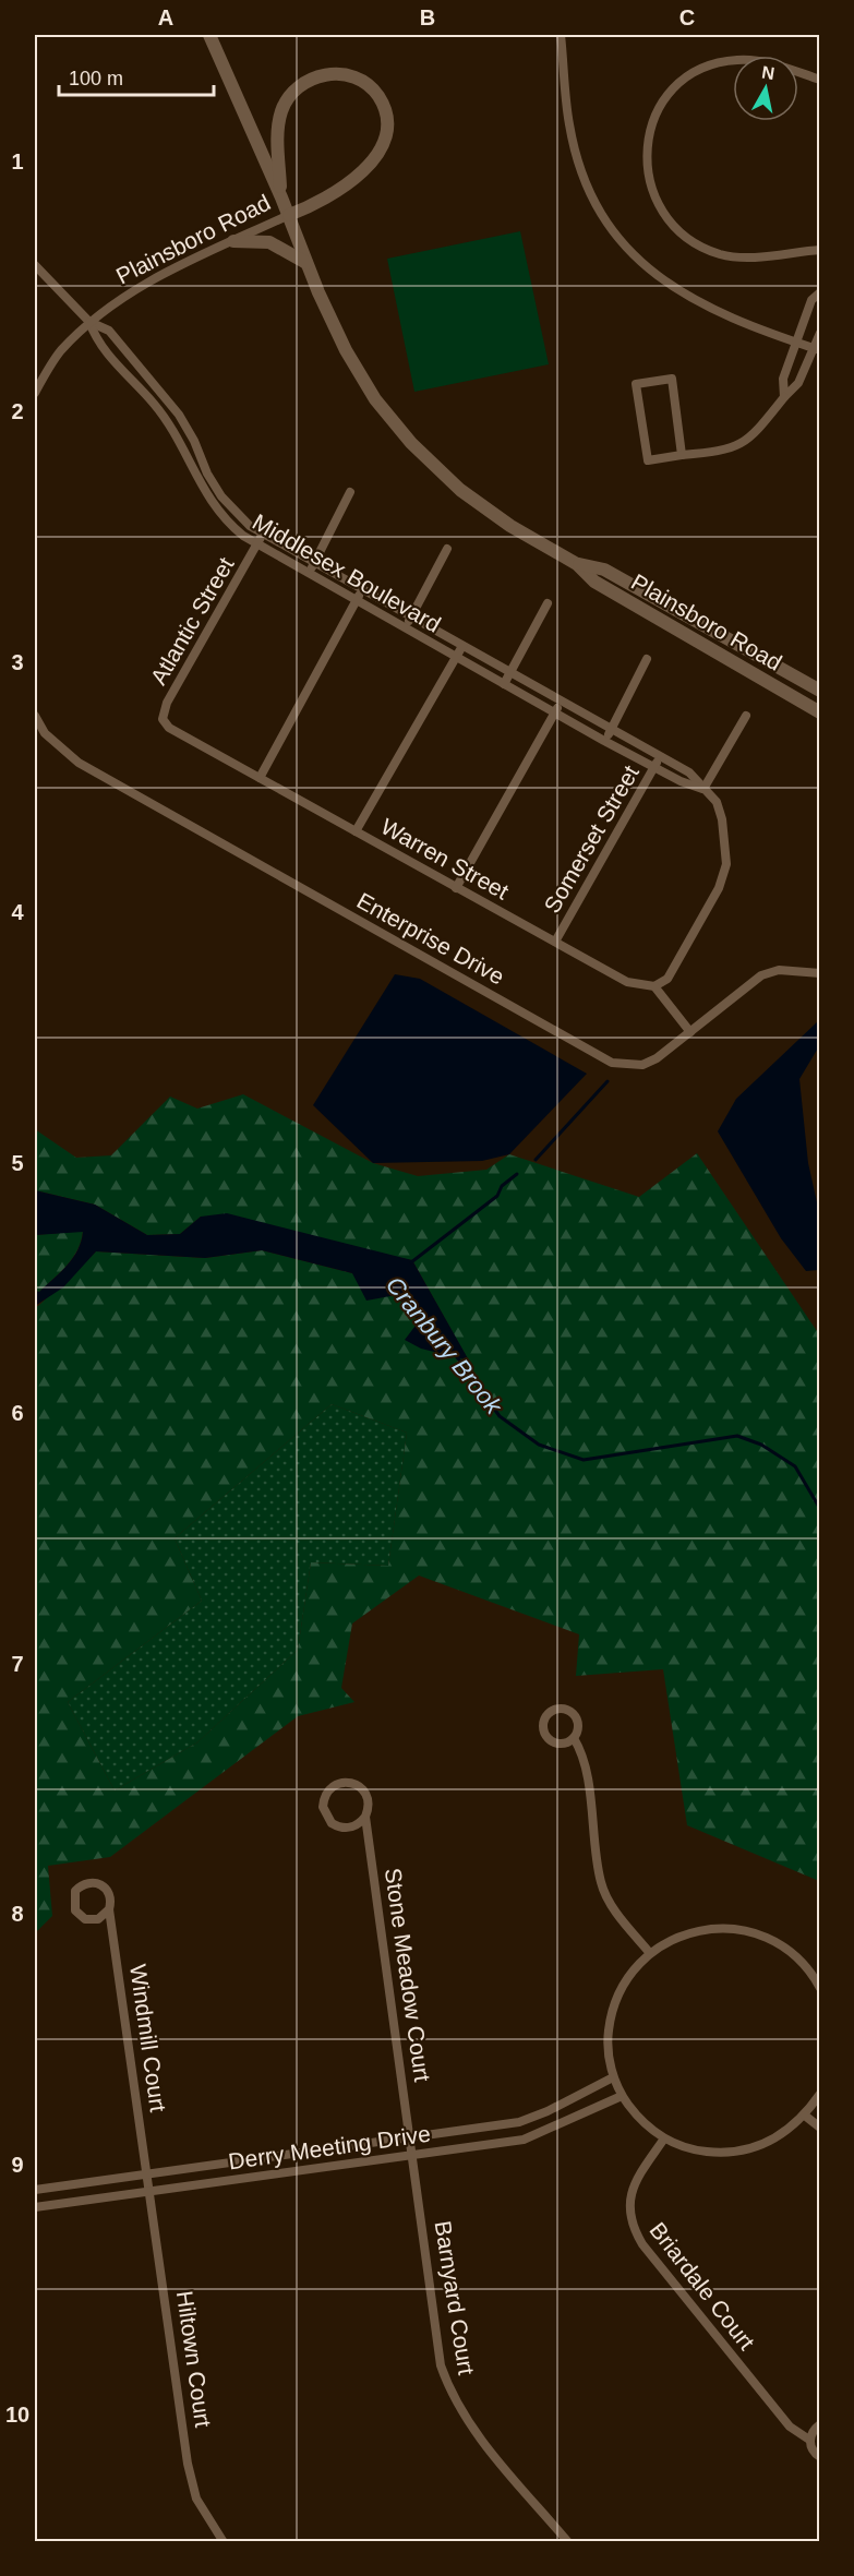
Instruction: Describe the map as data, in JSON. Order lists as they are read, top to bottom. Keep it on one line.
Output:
{"streets":{"street":["Plainsboro Road","Middlesex Boulevard","Atlantic Street","Somerset Street","Warren Street","Enterprise Drive","Stone Meadow Court","Windmill Court","Derry Meeting Drive","Briardale Court","Barnyard Court","Hiltown Court"]},"crossings":[["Plainsboro Road","Middlesex Boulevard"],["Middlesex Boulevard","Atlantic Street"],["Middlesex Boulevard","Somerset Street"],["Middlesex Boulevard","Warren Street"],["Atlantic Street","Warren Street"],["Somerset Street","Warren Street"],["Stone Meadow Court","Derry Meeting Drive"],["Stone Meadow Court","Barnyard Court"],["Windmill Court","Derry Meeting Drive"],["Windmill Court","Hiltown Court"],["Derry Meeting Drive","Barnyard Court"],["Derry Meeting Drive","Hiltown Court"]],"water":["Cranbury Brook"],"scale_bar":"100 m","north":"top","grid":{"columns":["A","B","C"],"rows":["1","2","3","4","5","6","7","8","9","10"]}}
